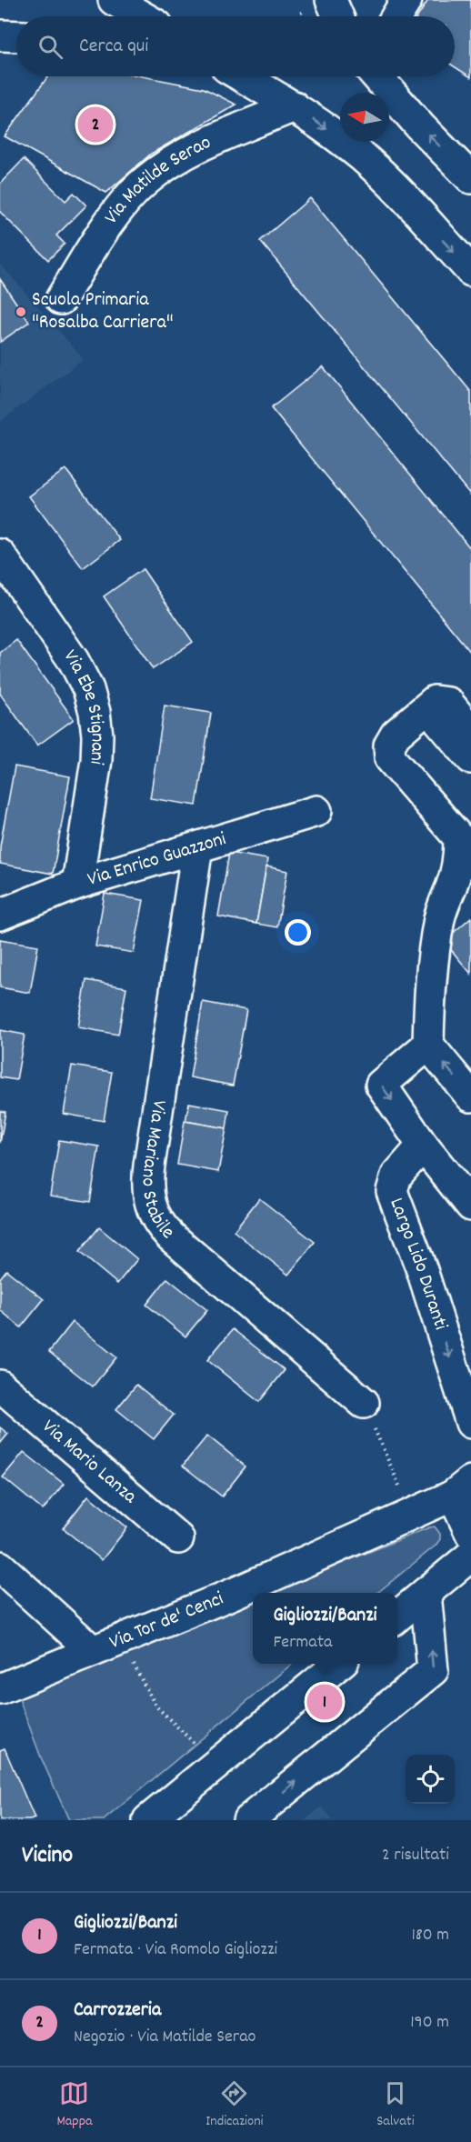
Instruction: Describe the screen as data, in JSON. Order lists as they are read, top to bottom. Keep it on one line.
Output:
{"streets":{"street":["Via Matilde Serao","Via Ebe Stignani","Via Enrico Guazzoni","Via Mariano Stabile","Largo Lido Duranti","Via Mario Lanza","Via Tor de' Cenci"]},"crossings":[["Via Ebe Stignani","Via Enrico Guazzoni"],["Via Enrico Guazzoni","Via Mariano Stabile"]],"one_way":["Largo Lido Duranti"],"places":["Scuola Primaria \"Rosalba Carriera\""],"north":"left","page":{"search":"Cerca qui","pins":["2","1"],"popup":["Gigliozzi/Banzi","Fermata"],"heading":["Vicino","2 risultati"],"list":[{"mark":"1","name":"Gigliozzi/Banzi","note":"Fermata · Via Romolo Gigliozzi","value":"180 m"},{"mark":"2","name":"Carrozzeria","note":"Negozio · Via Matilde Serao","value":"190 m"}],"nav":["Mappa","Indicazioni","Salvati"]}}
